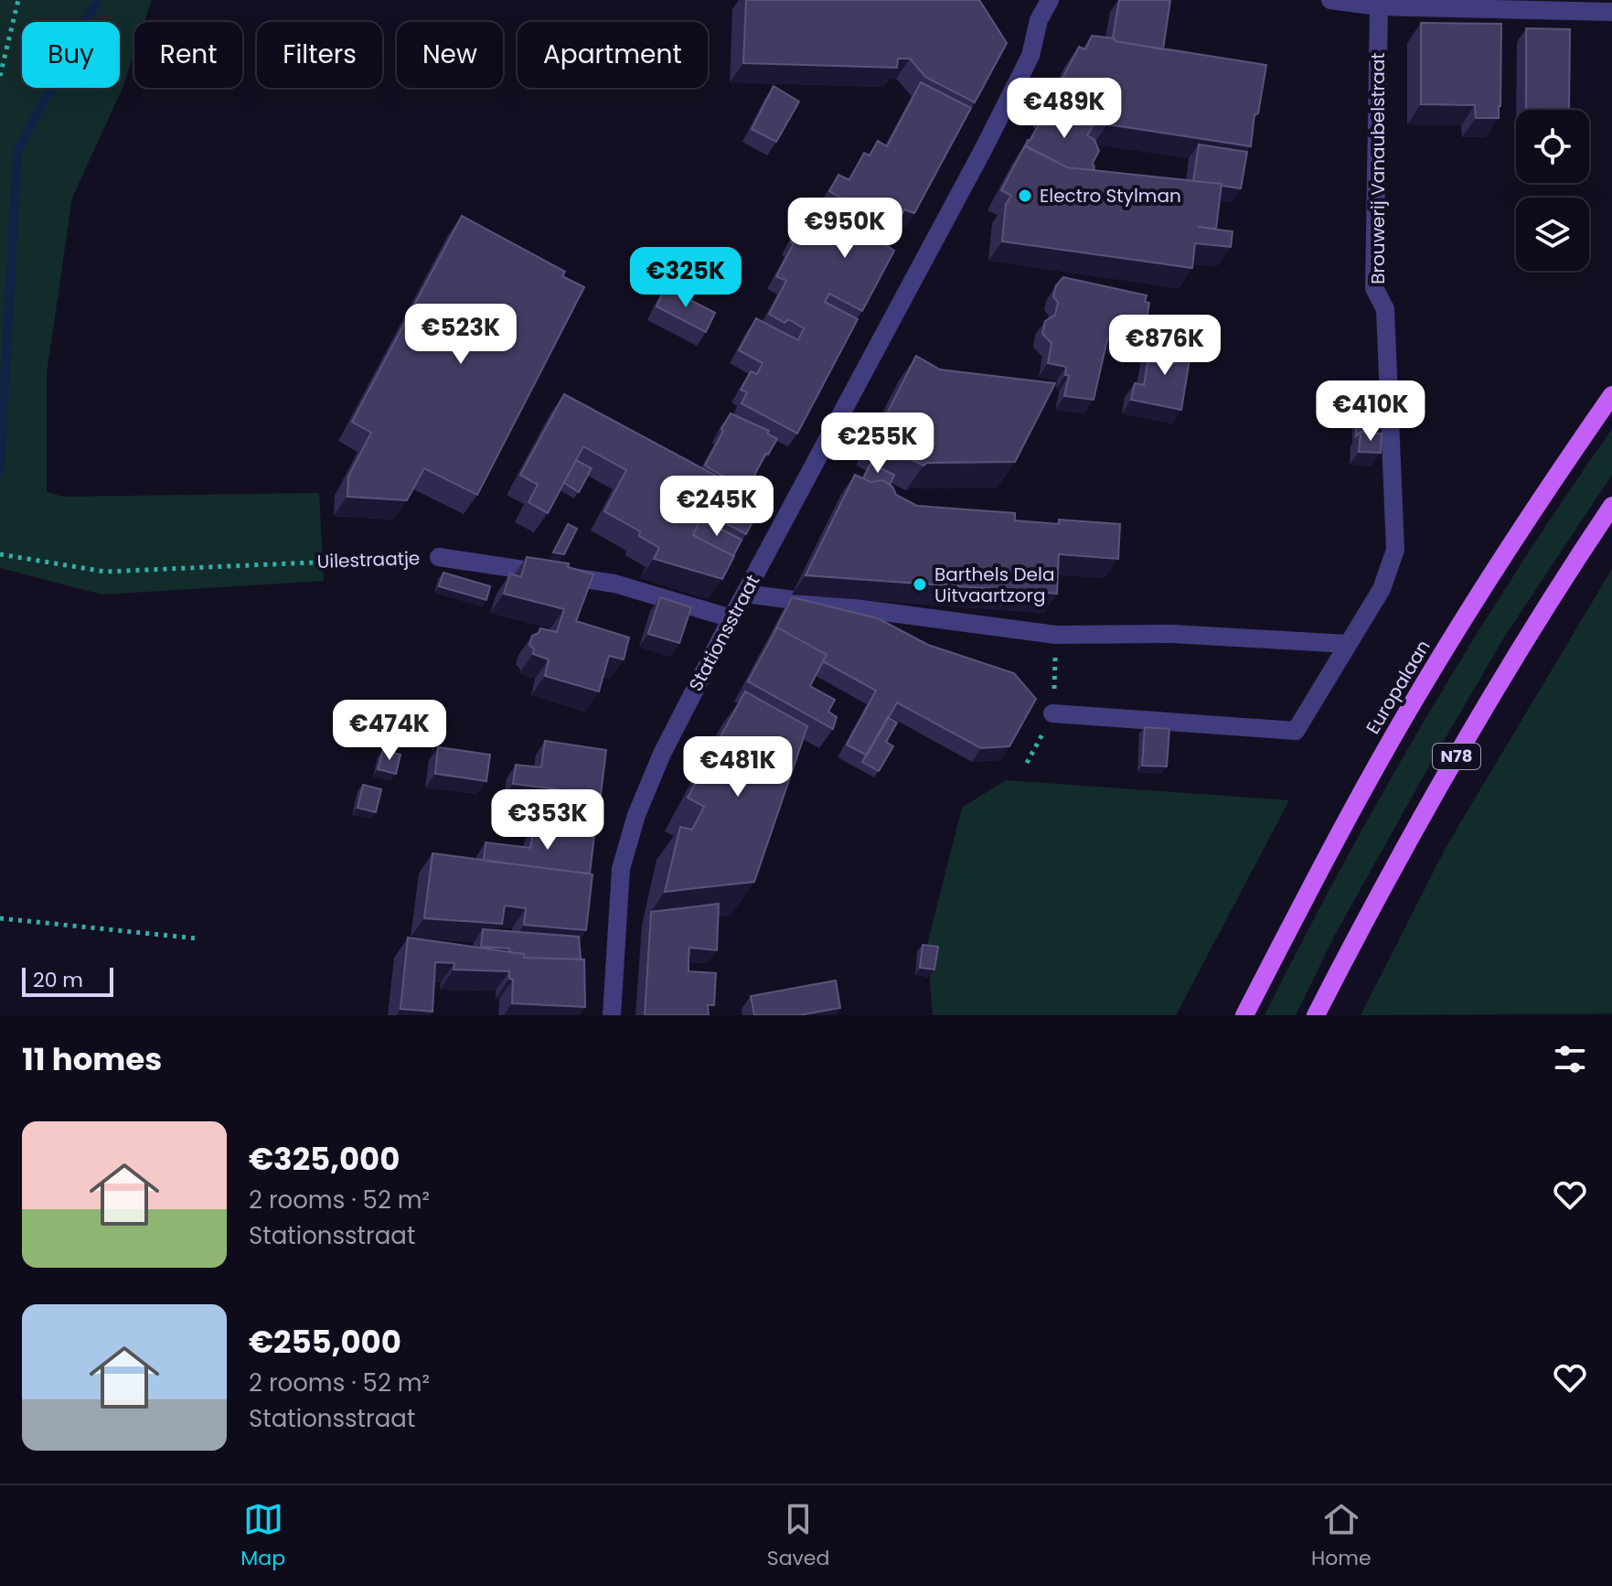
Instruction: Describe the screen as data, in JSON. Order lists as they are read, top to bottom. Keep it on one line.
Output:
{"streets":{"main road":["Europalaan","N78"],"street":["Brouwerij Vanaubelstraat","Uilestraatje","Stationsstraat"]},"crossings":[["Uilestraatje","Stationsstraat"]],"places":["Electro Stylman","Barthels Dela Uitvaartzorg"],"scale_bar":"20 m","page":{"chip":["Buy","Rent","Filters","New","Apartment"],"price":["€489K","€950K","€325K","€523K","€876K","€410K","€255K","€245K","€474K","€481K","€353K"],"scale":"20 m","heading":"11 homes","list":[{"name":"€325,000","note":"2 rooms · 52 m² · Stationsstraat"},{"name":"€255,000","note":"2 rooms · 52 m² · Stationsstraat"}],"tabs":["Map","Saved","Home"]}}
